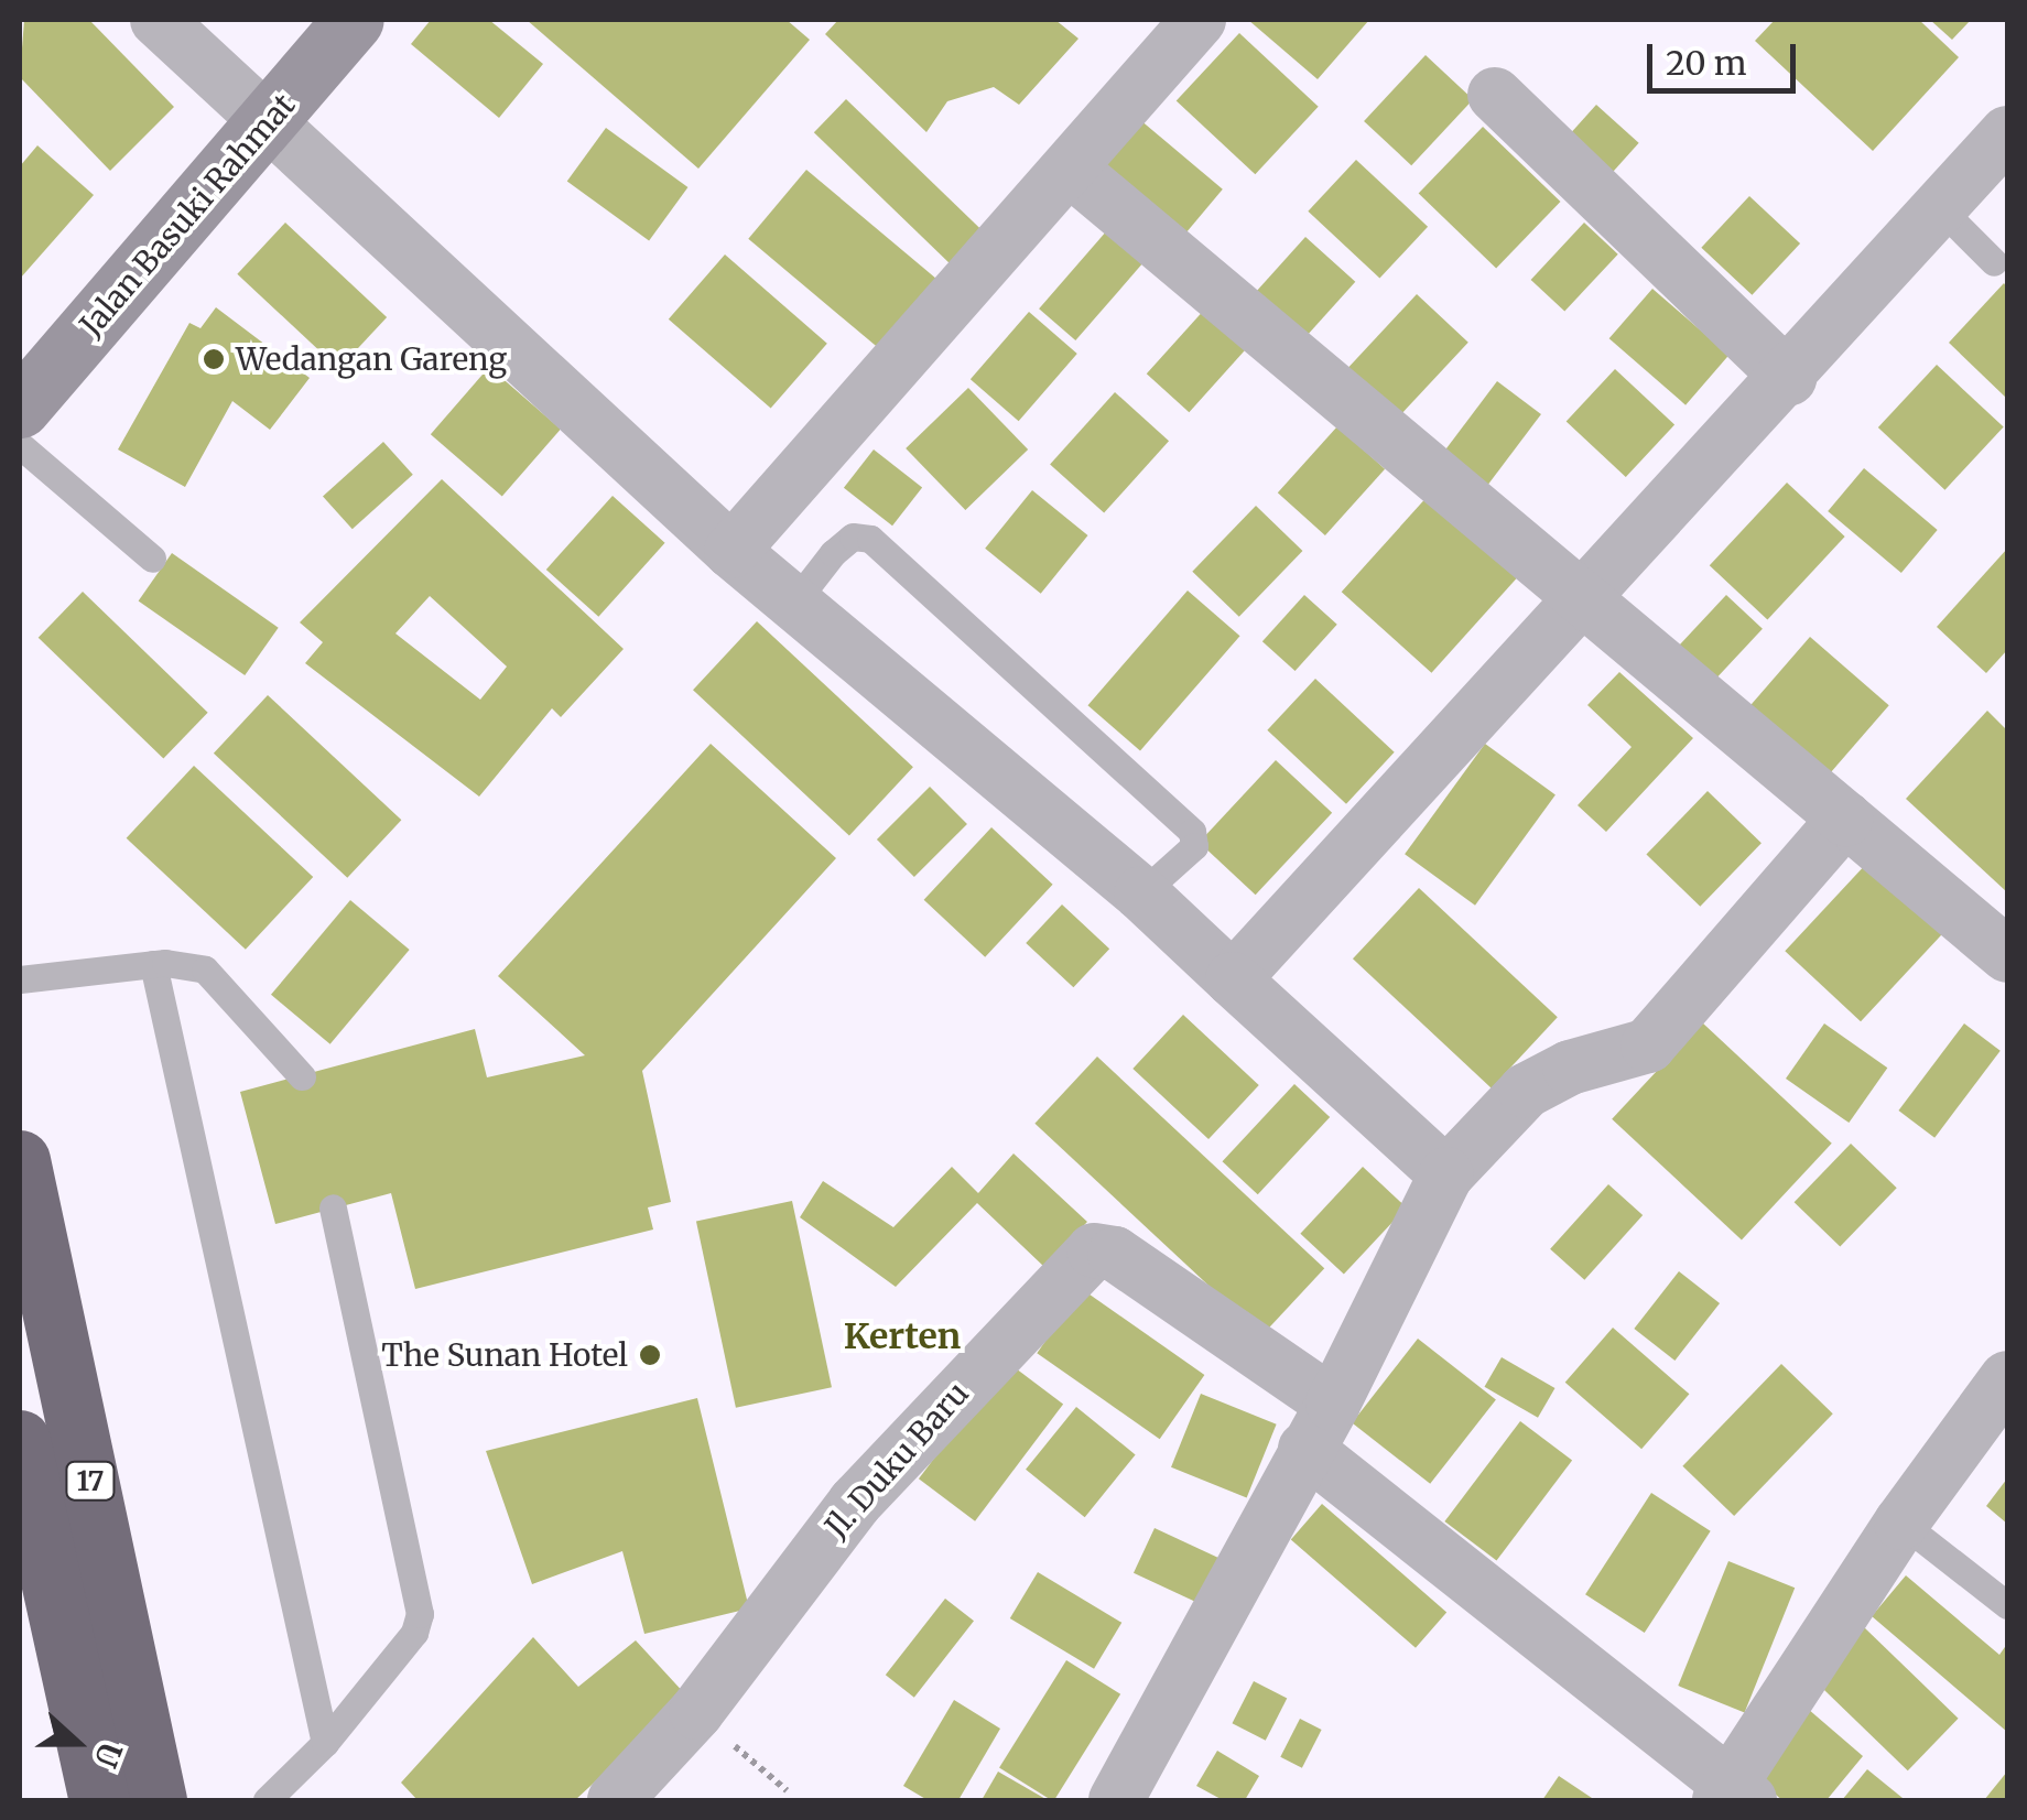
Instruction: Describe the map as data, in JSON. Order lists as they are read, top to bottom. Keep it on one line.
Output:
{"streets":{"highway":["17"],"street":["Jalan Basuki Rahmat","Jl. Duku Baru"]},"districts":["Kerten"],"places":["Wedangan Gareng","The Sunan Hotel"],"scale_bar":"20 m","north":"right"}
